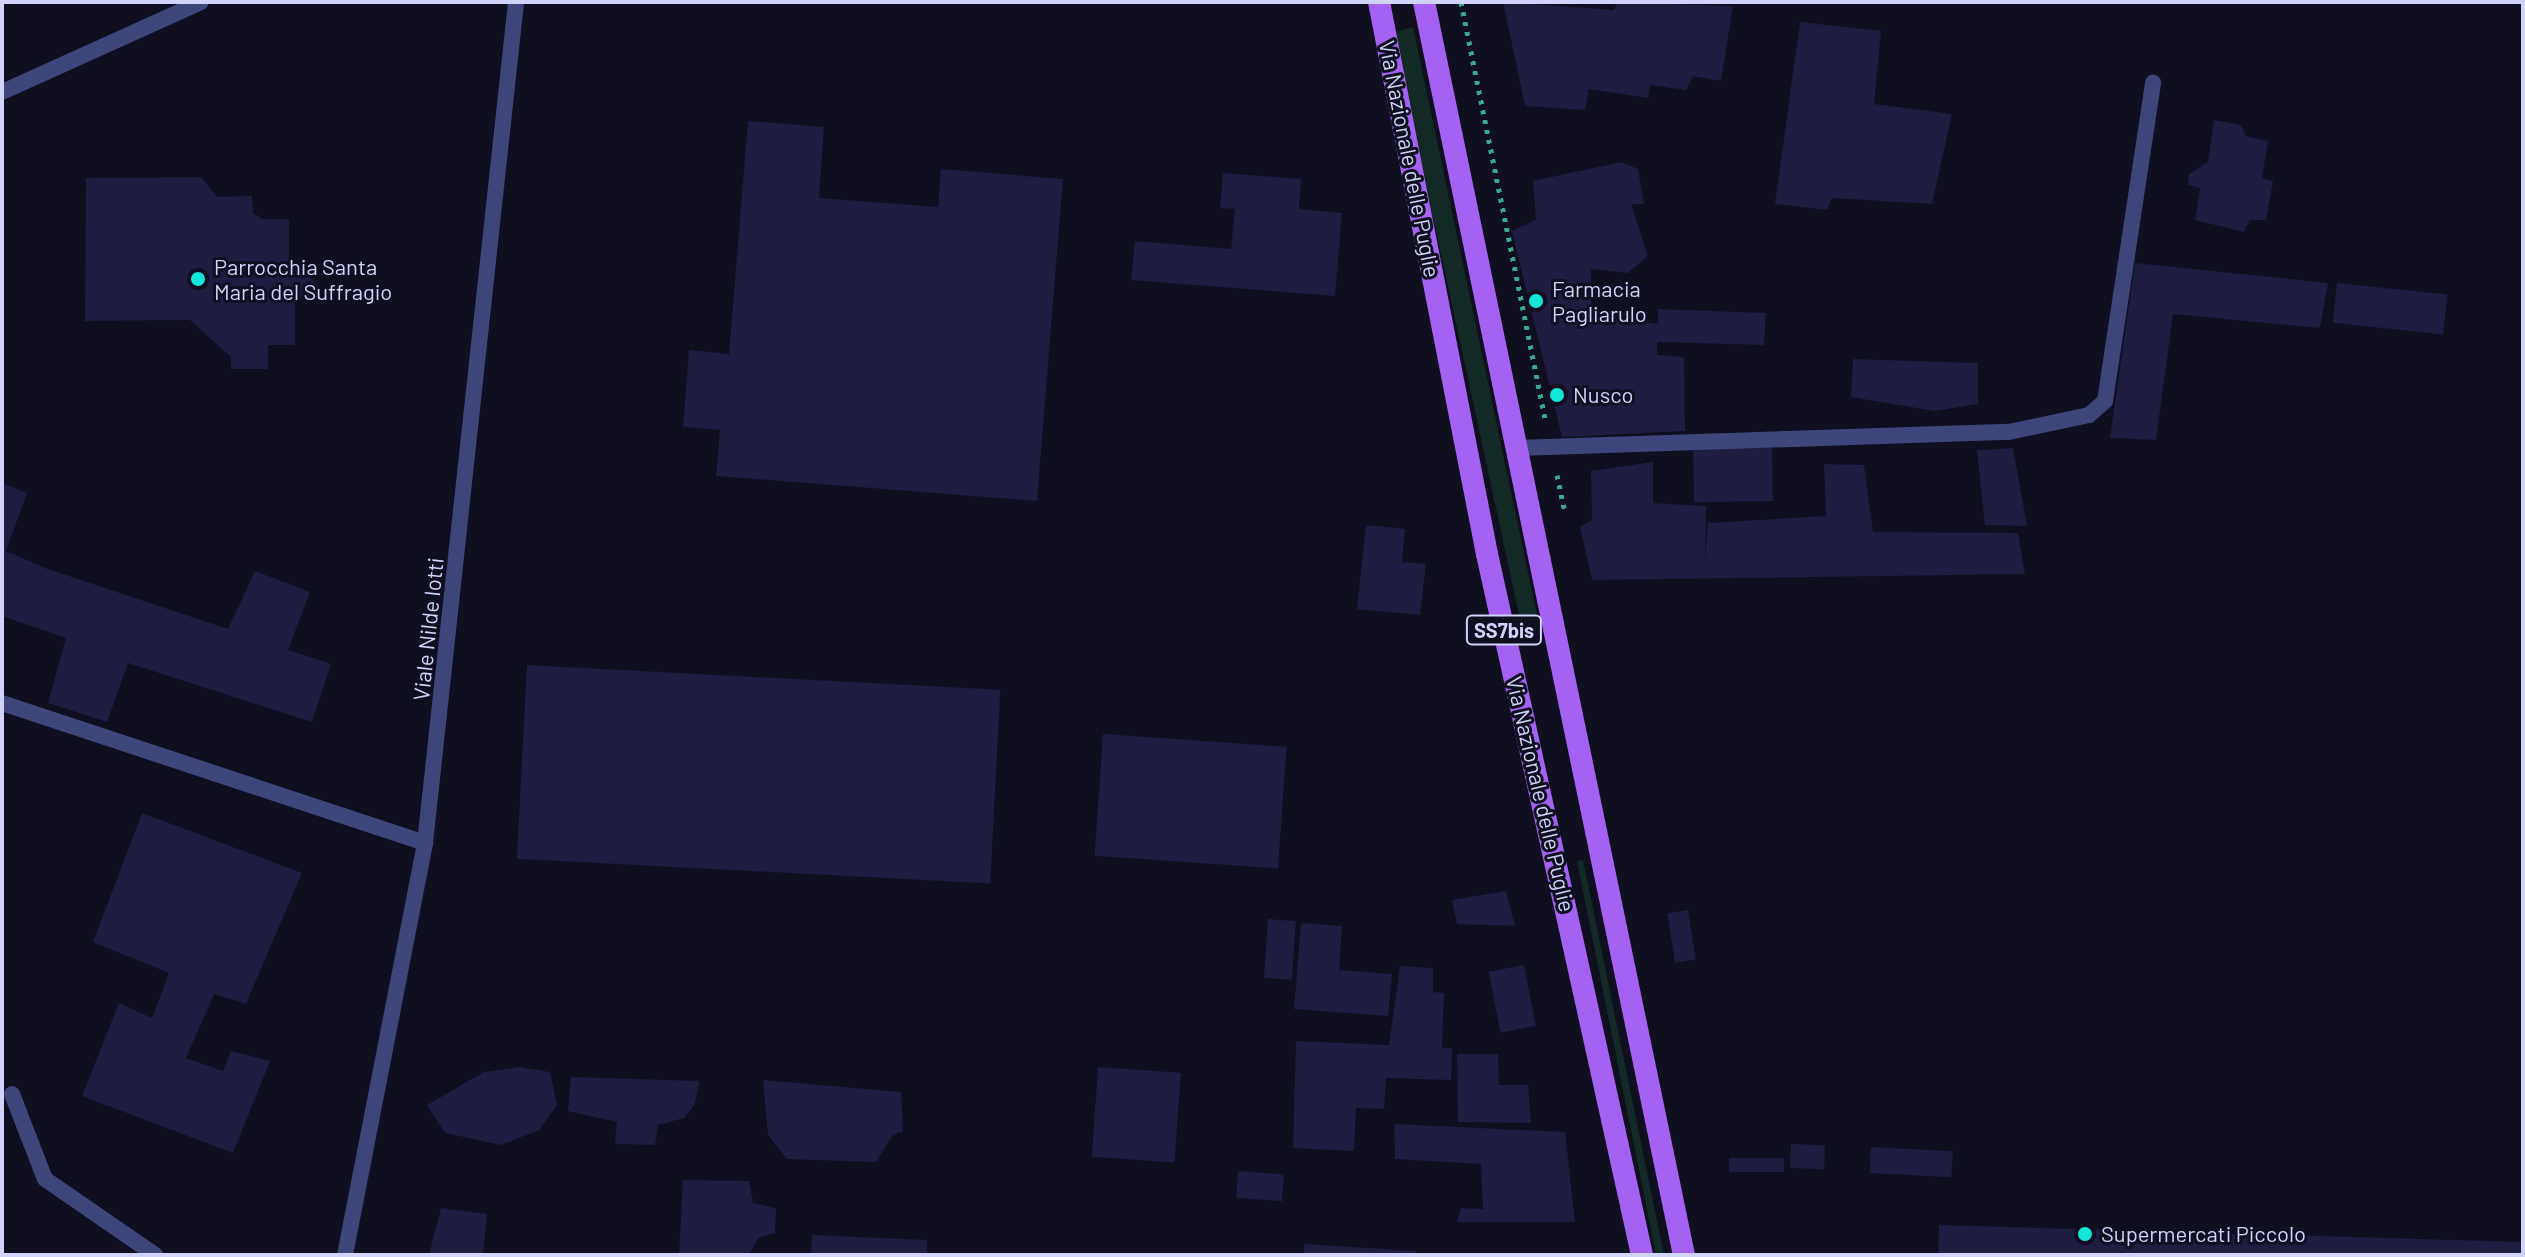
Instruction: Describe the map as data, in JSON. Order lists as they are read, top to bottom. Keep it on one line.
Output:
{"streets":{"main road":["Via Nazionale delle Puglie","SS7bis"],"street":["Viale Nilde Iotti"]},"places":["Parrocchia Santa Maria del Suffragio","Farmacia Pagliarulo","Nusco","Supermercati Piccolo"]}
